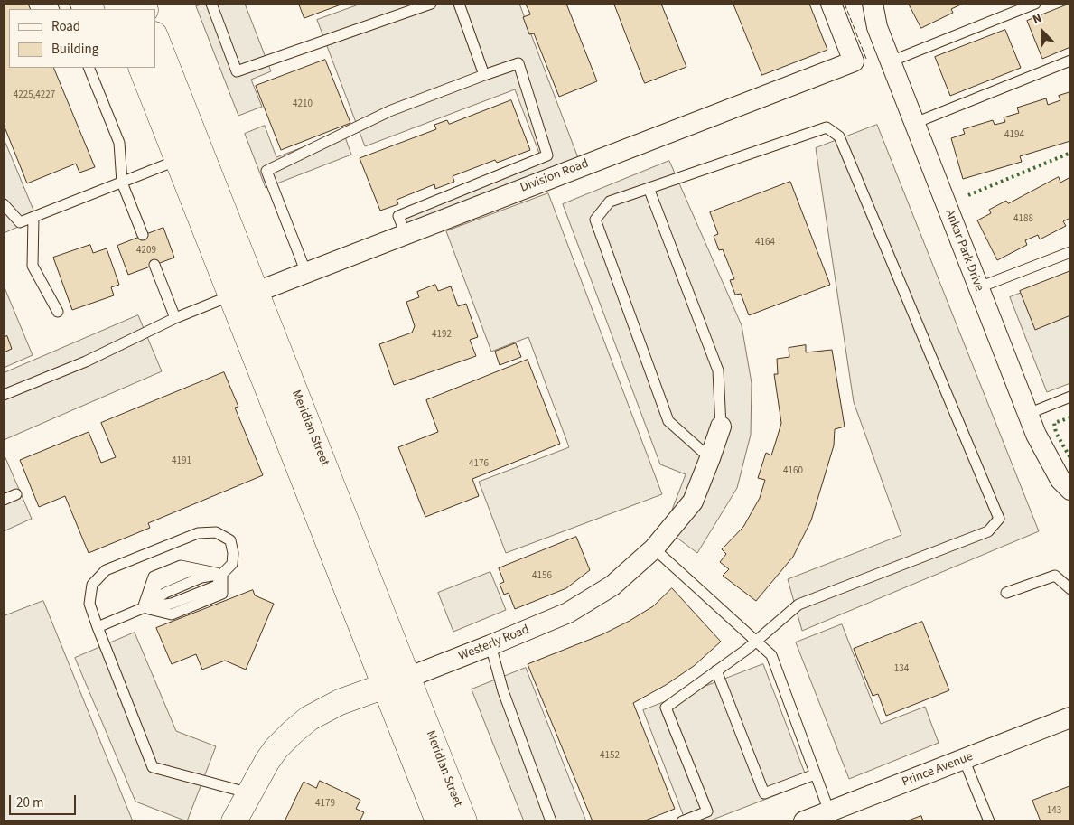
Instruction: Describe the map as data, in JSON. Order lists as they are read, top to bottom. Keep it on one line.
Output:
{"streets":{"main road":["Meridian Street","Westerly Road"],"street":["Division Road","Ankar Park Drive","Prince Avenue"]},"crossings":[["Division Road","Meridian Street"],["Meridian Street","Westerly Road"]],"house_numbers":["4225,4227","4210","4194","4188","4164","4209","4192","4191","4176","4160","4156","134","4152","4179","143"],"legend":["Road","Building"],"scale_bar":"20 m","north":"top"}
